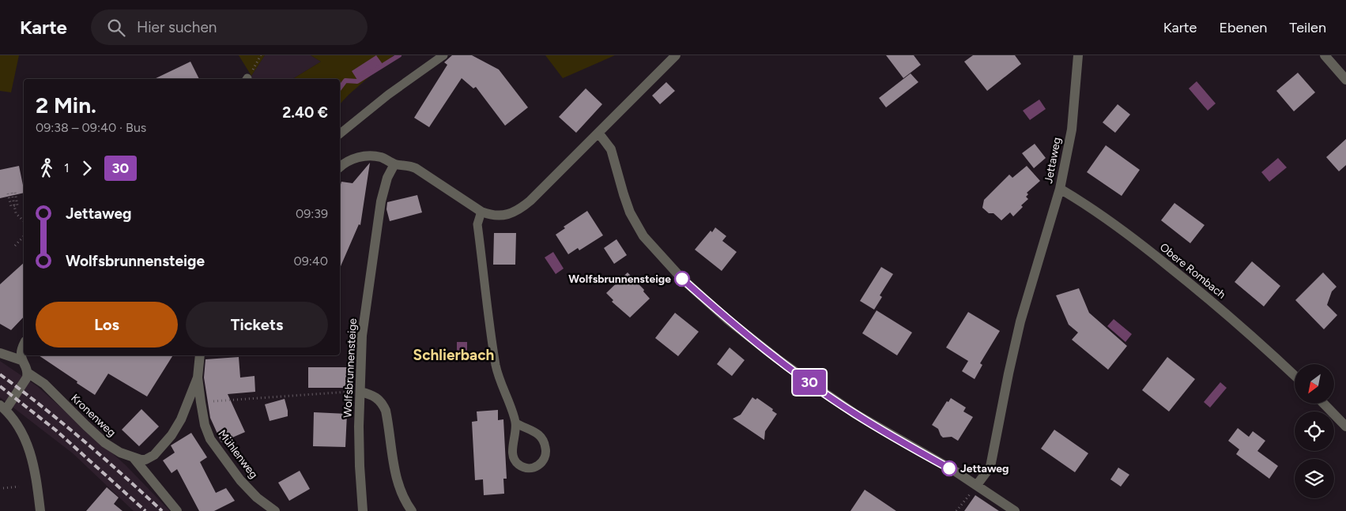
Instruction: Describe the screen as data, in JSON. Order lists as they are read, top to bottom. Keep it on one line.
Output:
{"streets":{"street":["Jettaweg","Obere Rombach","Wolfsbrunnensteige","Kronenweg","Mühlenweg"]},"crossings":[["Jettaweg","Obere Rombach"]],"districts":["Schlierbach"],"places":["Wolfsbrunnensteige","Jettaweg"],"lines":["bus line 30"],"north":"bottom left","page":{"header":"Karte","search":"Hier suchen","nav":["Karte","Ebenen","Teilen"],"on_map":"30","heading":["2 Min.","09:38 – 09:40 · Bus","2.40 €"],"legs":["1","30"],"list":[{"name":"Jettaweg","value":"09:39"},{"name":"Wolfsbrunnensteige","value":"09:40"}],"buttons":["Los","Tickets"]}}
